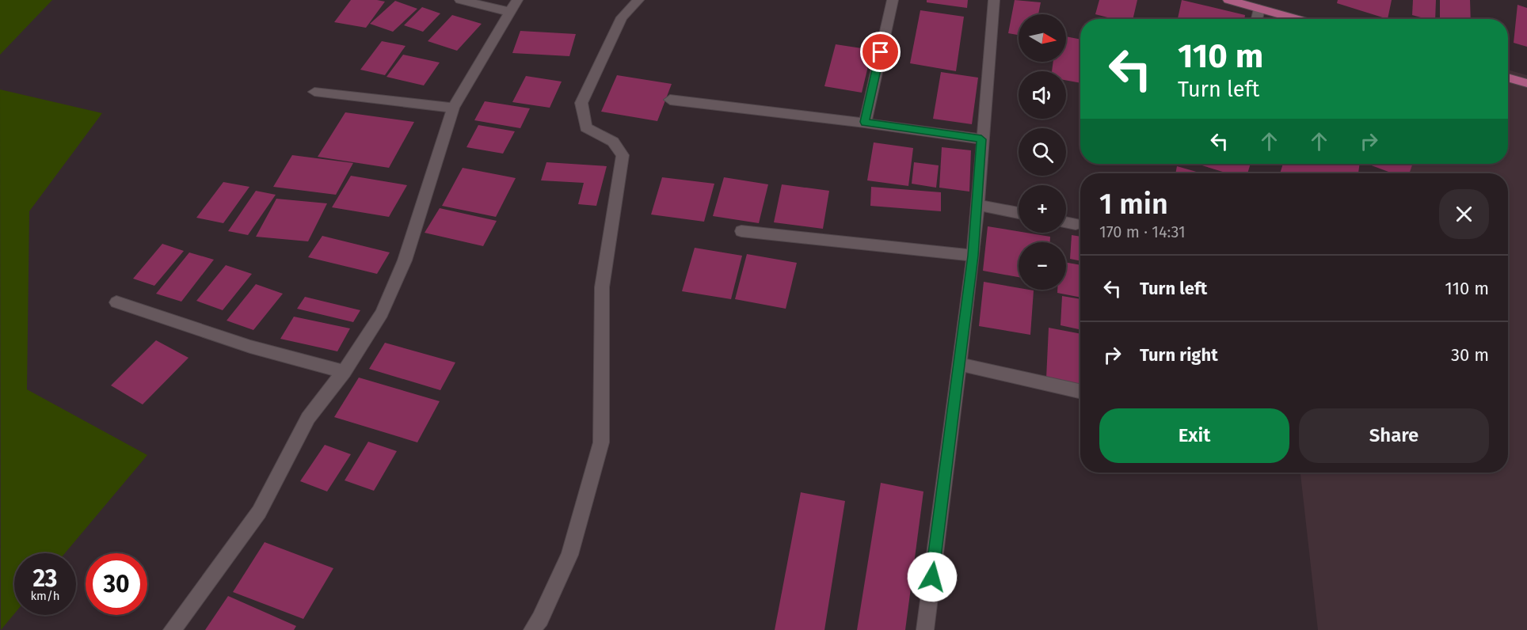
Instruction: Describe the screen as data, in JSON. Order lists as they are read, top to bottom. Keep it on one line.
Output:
{"north":"right","page":{"map_buttons":["+","−"],"turn":["110 m","Turn left"],"heading":["1 min","170 m · 14:31"],"list":[{"name":"Turn left","value":"110 m"},{"name":"Turn right","value":"30 m"}],"buttons":["Exit","Share"],"speed":"23 km/h","limit":"30"}}
